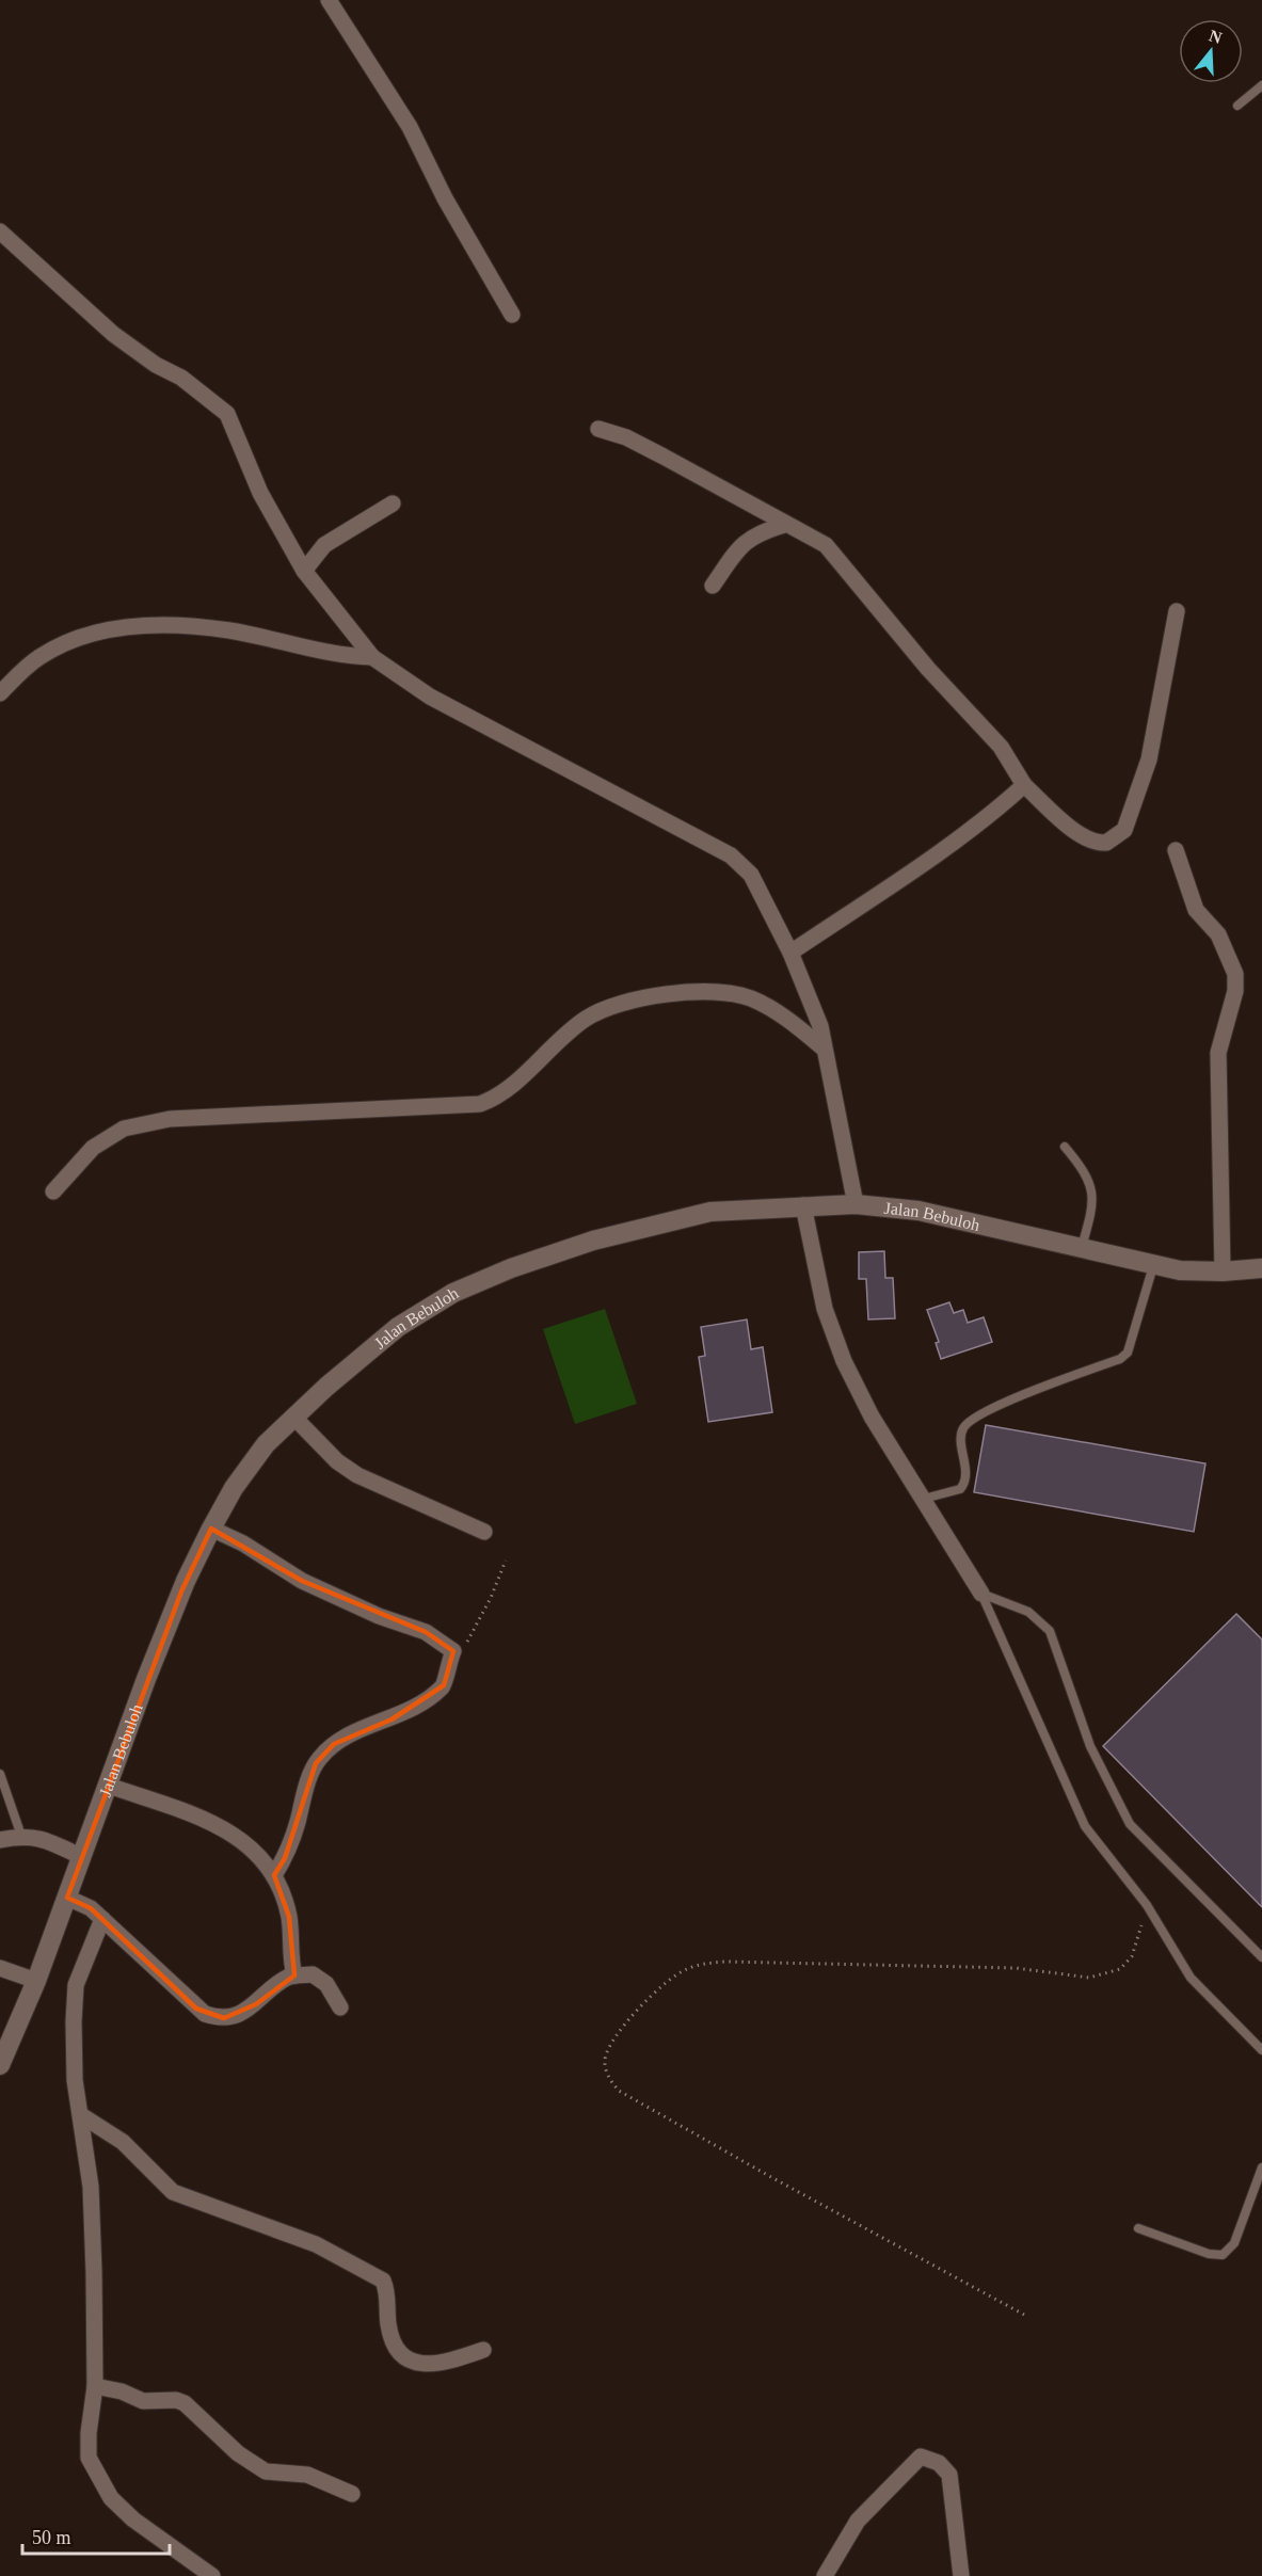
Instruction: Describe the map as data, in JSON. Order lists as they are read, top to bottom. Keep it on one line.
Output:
{"streets":{"main road":["Jalan Bebuloh"]},"scale_bar":"50 m","north":"top"}
